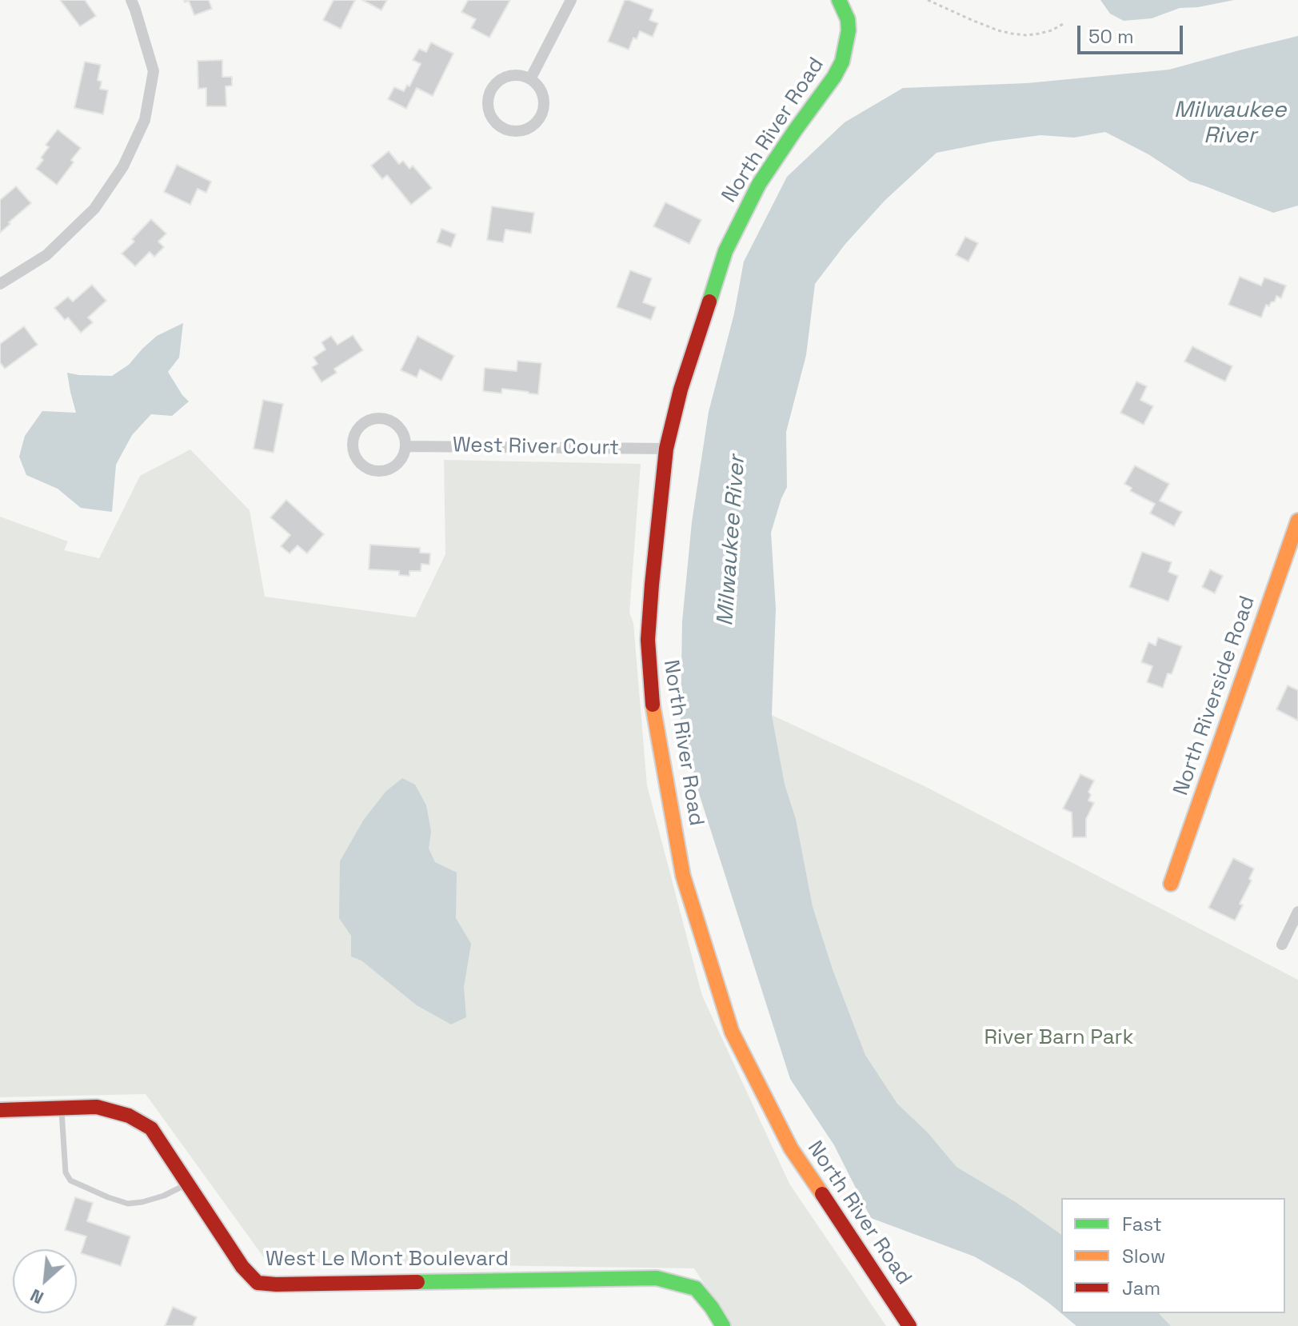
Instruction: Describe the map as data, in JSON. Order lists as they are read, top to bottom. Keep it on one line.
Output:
{"streets":{"street":["North River Road","West River Court","North Riverside Road","West Le Mont Boulevard"]},"crossings":[["North River Road","West River Court"]],"water":["Milwaukee River"],"parks":["River Barn Park"],"legend":["Fast","Slow","Jam"],"scale_bar":"50 m","north":"bottom left"}
